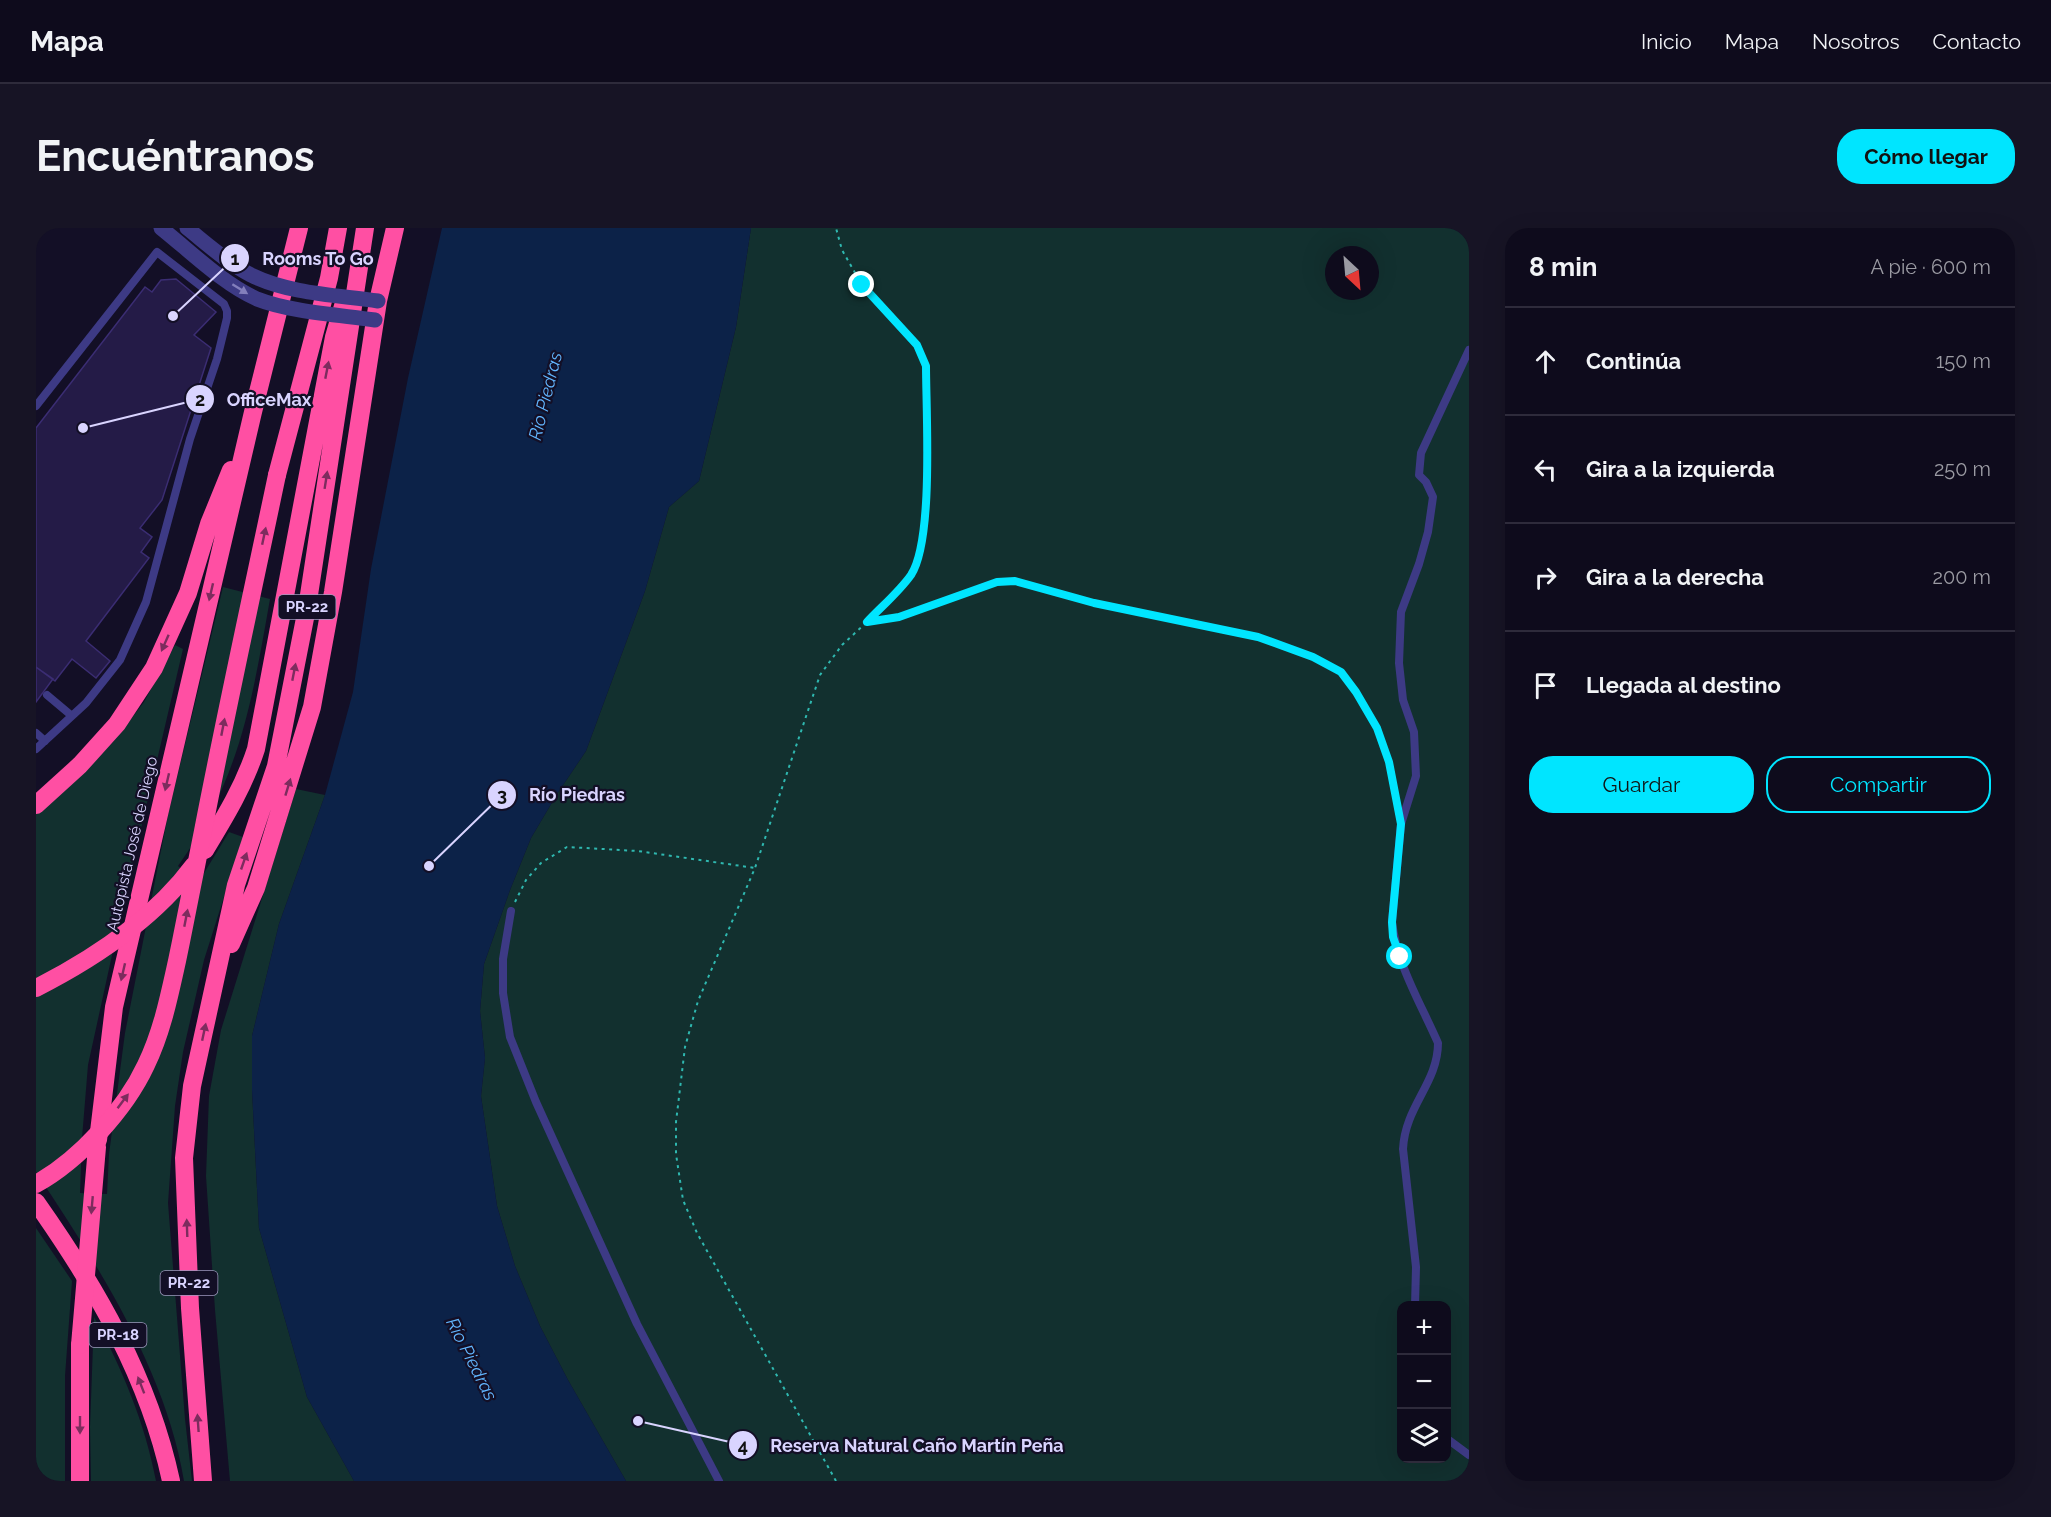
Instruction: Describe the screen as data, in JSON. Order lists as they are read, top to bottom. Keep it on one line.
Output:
{"streets":{"highway":["PR-22","Autopista José de Diego","PR-18"]},"water":["Río Piedras"],"places":["Rooms To Go","OfficeMax","Río Piedras","Reserva Natural Caño Martín Peña"],"north":"bottom right","page":{"header":"Mapa","nav":["Inicio","Mapa","Nosotros","Contacto"],"buttons":["Cómo llegar",["Guardar","Compartir"]],"title":"Encuéntranos","heading":["8 min","A pie · 600 m"],"list":[["Continúa","150 m"],["Gira a la izquierda","250 m"],["Gira a la derecha","200 m"],"Llegada al destino"],"map_buttons":["+","−"]}}
